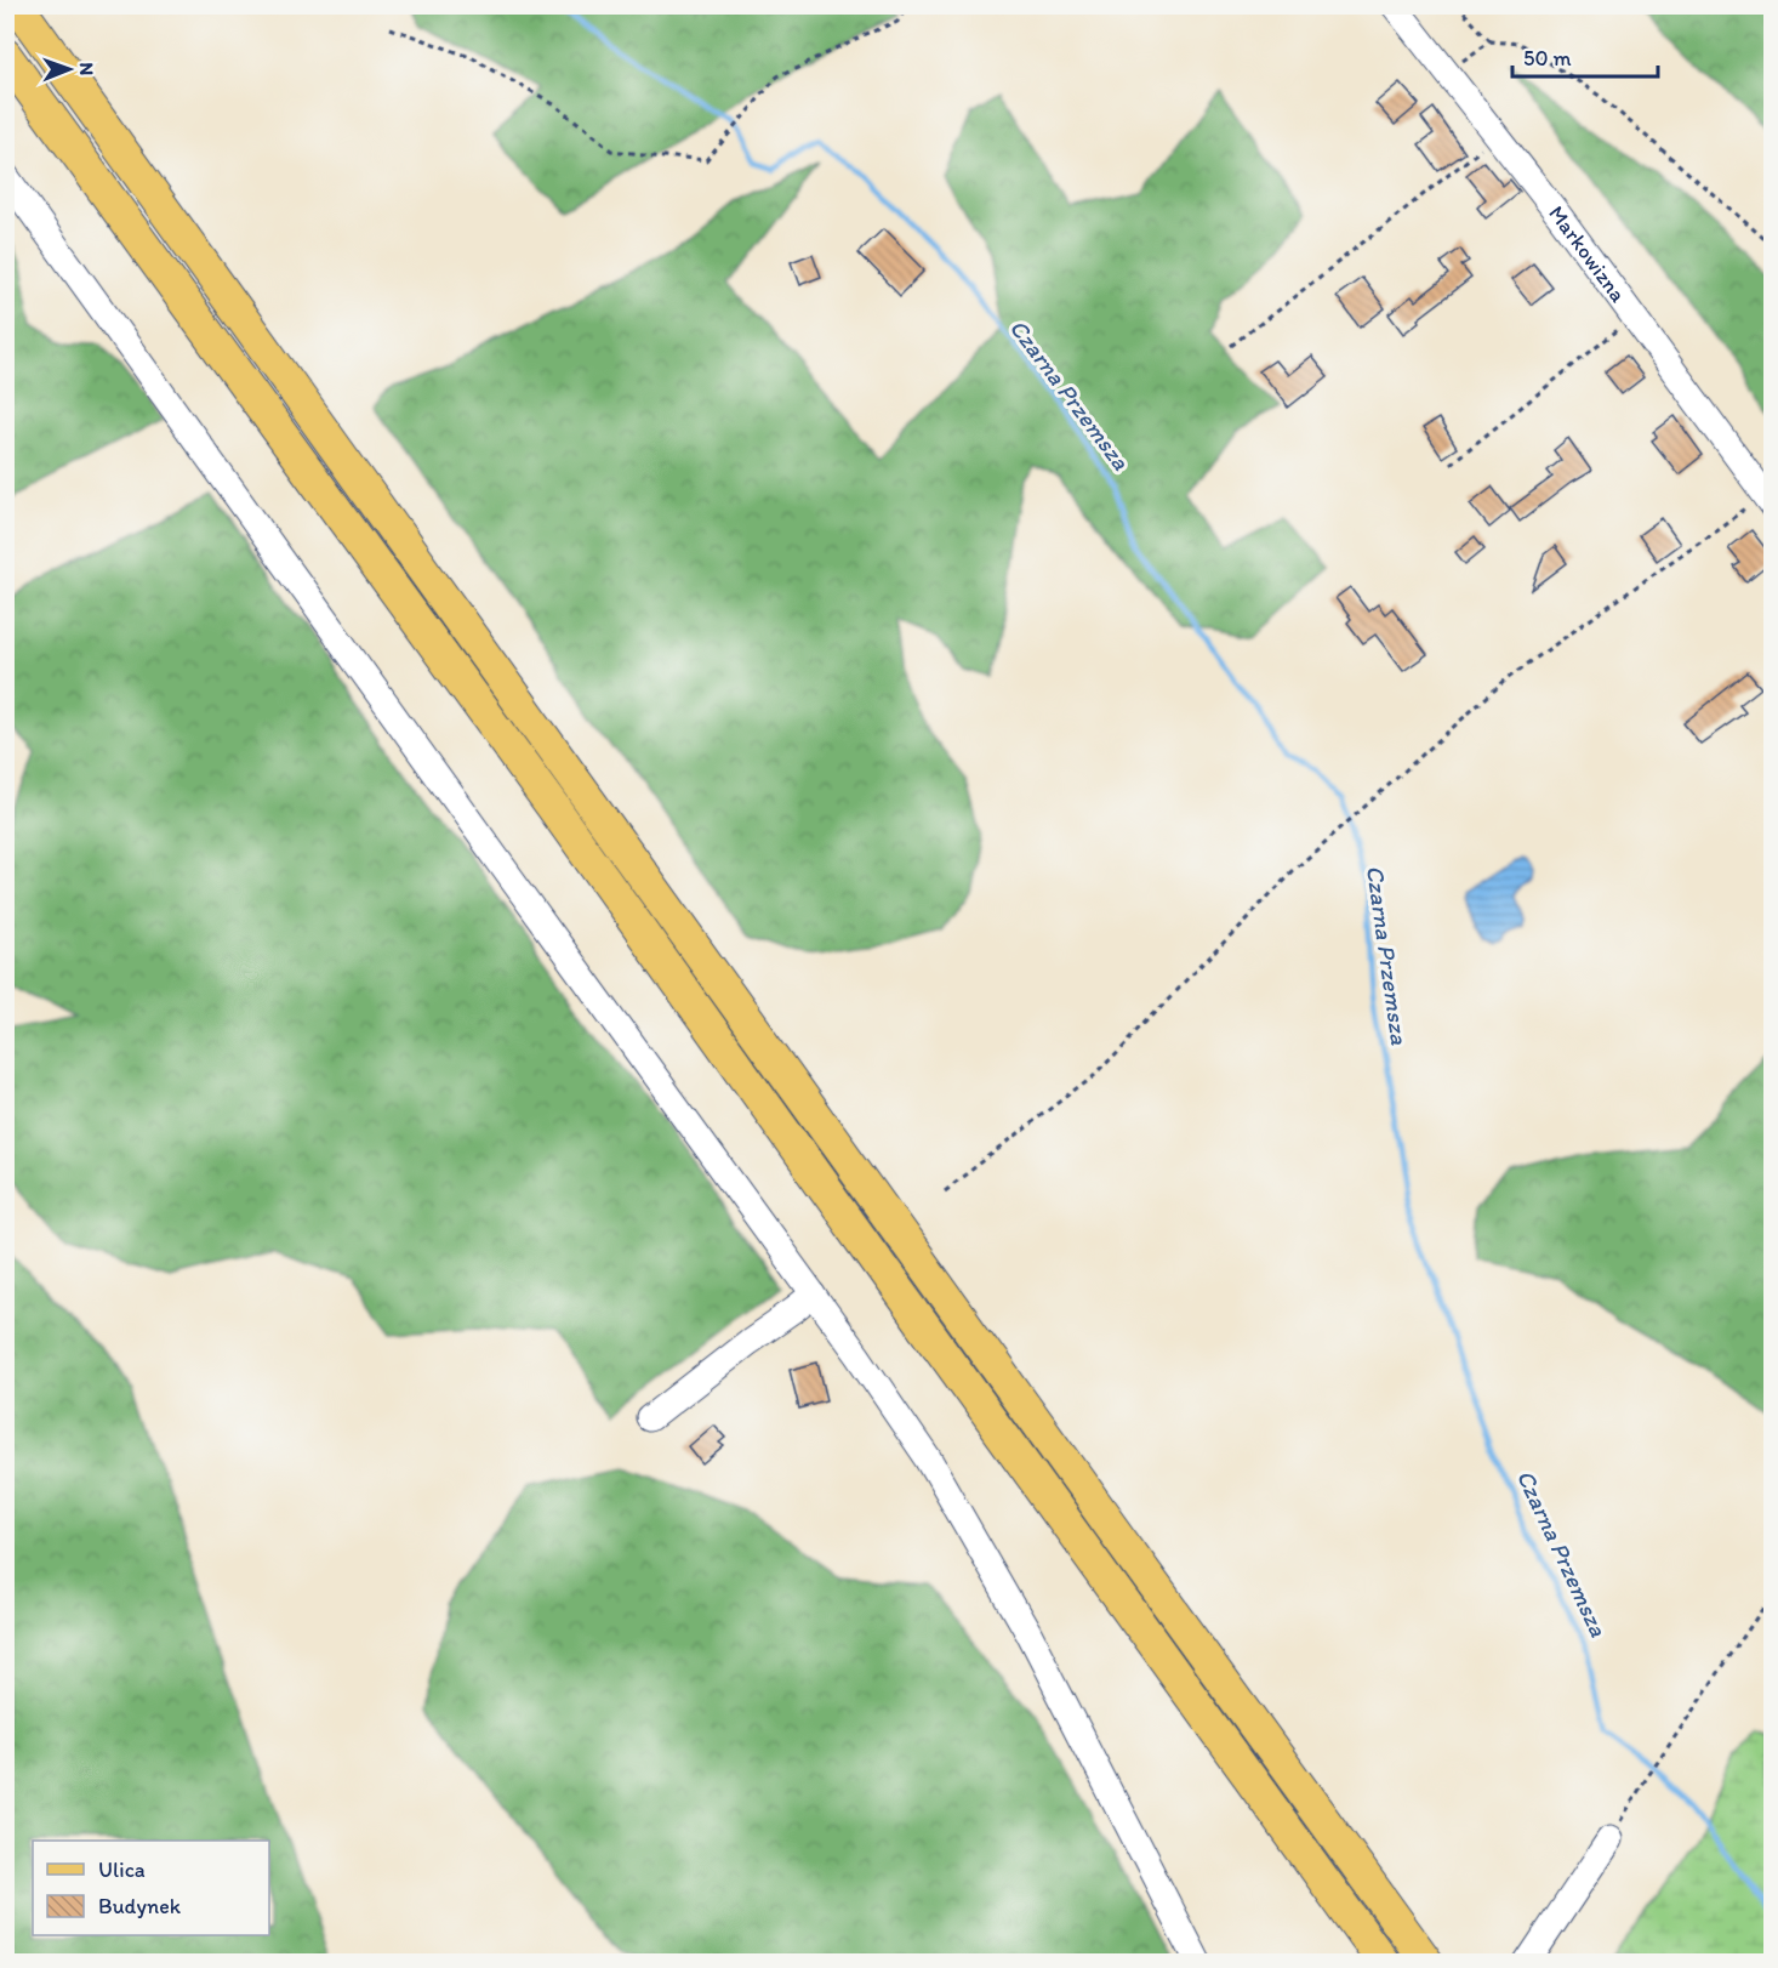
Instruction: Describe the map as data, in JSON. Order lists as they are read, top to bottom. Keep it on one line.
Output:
{"streets":{"street":["Markowizna"]},"water":["Czarna Przemsza"],"legend":["Ulica","Budynek"],"scale_bar":"50 m","north":"right"}
